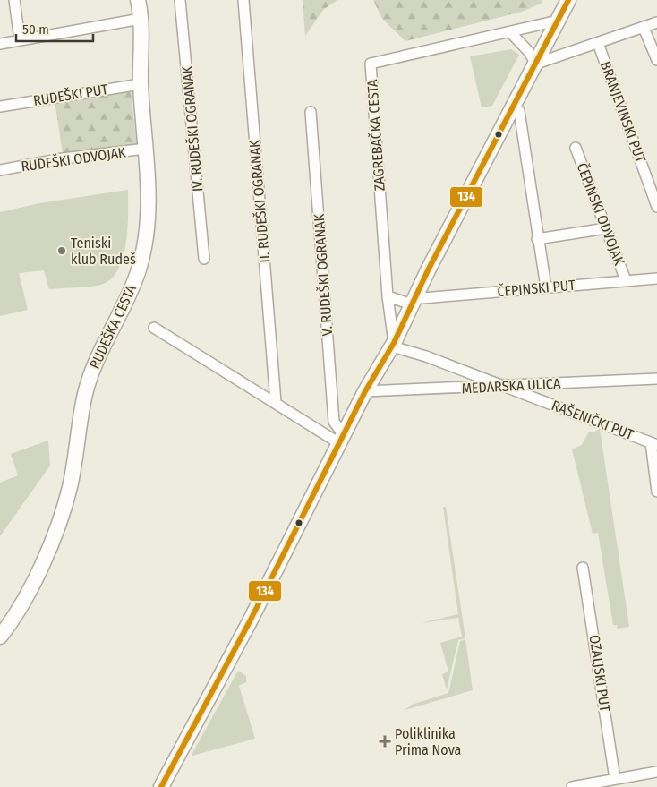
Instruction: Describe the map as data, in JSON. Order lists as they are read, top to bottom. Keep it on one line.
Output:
{"streets":{"street":["RUDEŠKI PUT","BRANJEVINSKI PUT","IV. RUDEŠKI OGRANAK","ZAGREBAČKA CESTA","RUDEŠKI ODVOJAK","II. RUDEŠKI OGRANAK","ČEPINSKI ODVOJAK","V. RUDEŠKI OGRANAK","ČEPINSKI PUT","RUDEŠKA CESTA","MEDARSKA ULICA","RAŠENIČKI PUT","OZALJSKI PUT"]},"crossings":[["RUDEŠKI PUT","RUDEŠKA CESTA"],["ZAGREBAČKA CESTA","RAŠENIČKI PUT"],["RUDEŠKI ODVOJAK","RUDEŠKA CESTA"],["ČEPINSKI ODVOJAK","ČEPINSKI PUT"],["MEDARSKA ULICA","RAŠENIČKI PUT"]],"places":{"other":["Teniski klub Rudeš"],"health":["Poliklinika Prima Nova"]},"lines":["transit line 134"],"scale_bar":"50 m"}
